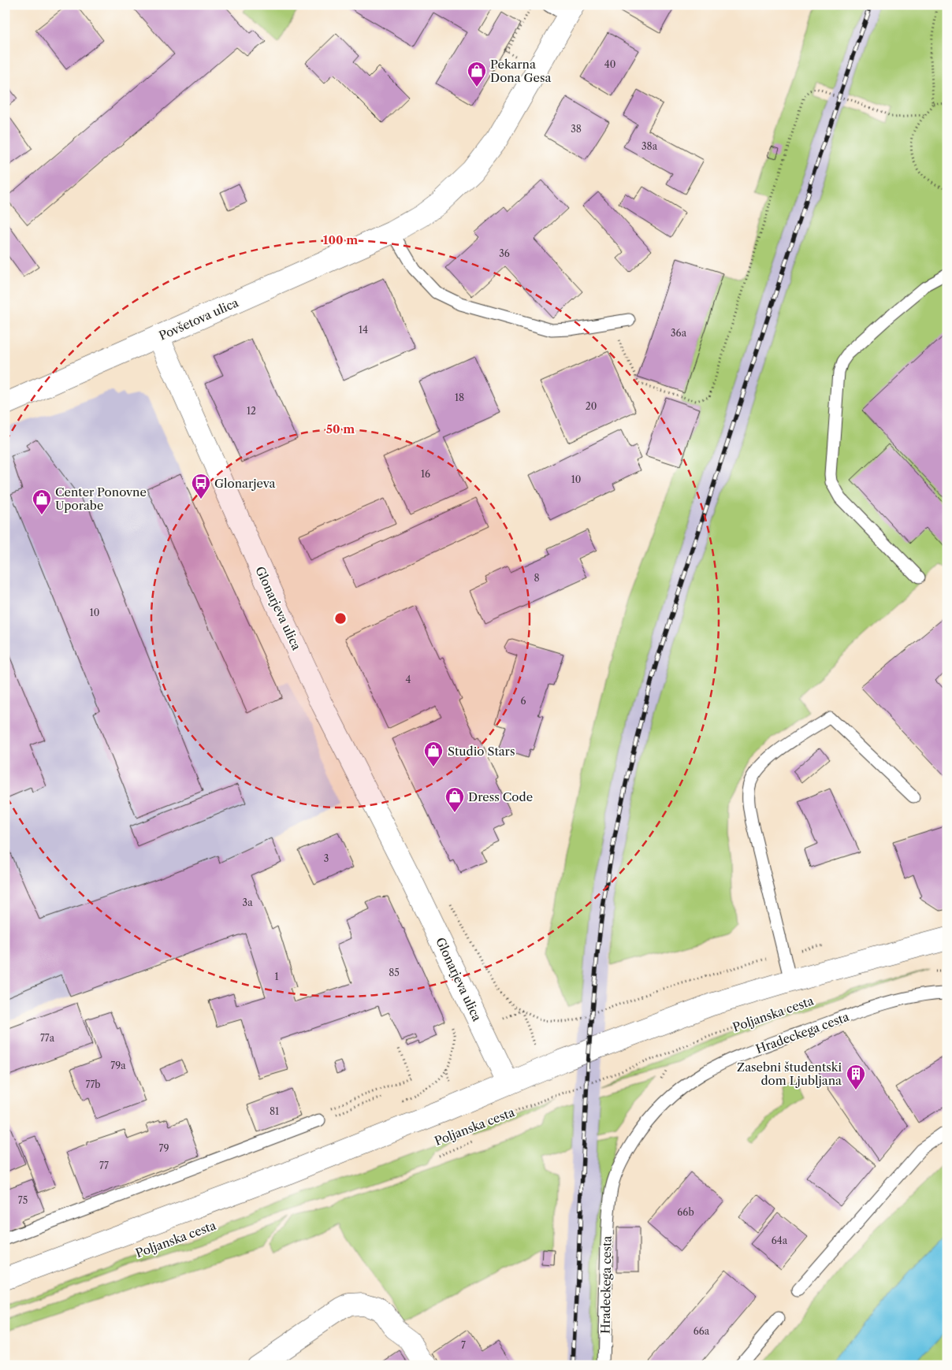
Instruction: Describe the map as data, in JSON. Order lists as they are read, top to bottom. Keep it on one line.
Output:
{"streets":{"street":["Povšetova ulica","Glonarjeva ulica","Poljanska cesta"],"lane":["Hradeckega cesta"]},"crossings":[["Povšetova ulica","Glonarjeva ulica"],["Glonarjeva ulica","Poljanska cesta"]],"places":{"shop":["Pekarna Dona Gesa","Center Ponovne Uporabe","Studio Stars","Dress Code"],"bus stop":["Glonarjeva"],"building":["Zasebni študentski dom Ljubljana"]},"house_numbers":["40","38","38a","36","14","36a","18","20","12","16","10","8","10","4","6","3","3a","85","1","77a","79a","77b","81","79","77","75","66b","64a","66a","7"],"rings":["100 m","50 m"]}
